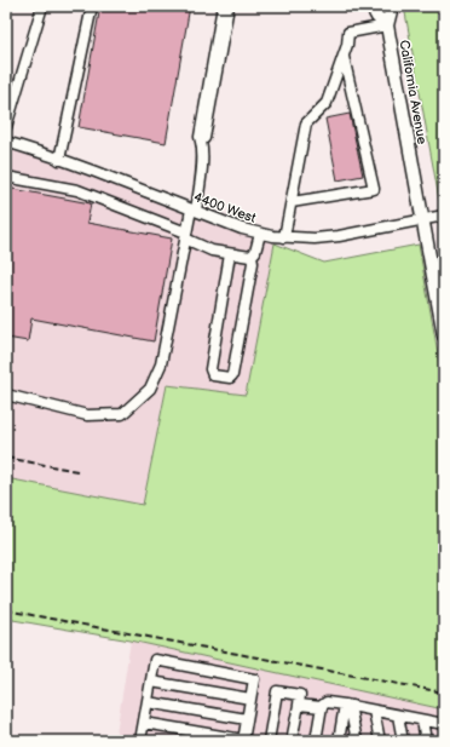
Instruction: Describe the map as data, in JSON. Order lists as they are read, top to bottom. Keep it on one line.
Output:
{"streets":{"main road":["California Avenue"],"street":["4400 West"]},"crossings":[["California Avenue","4400 West"]]}
